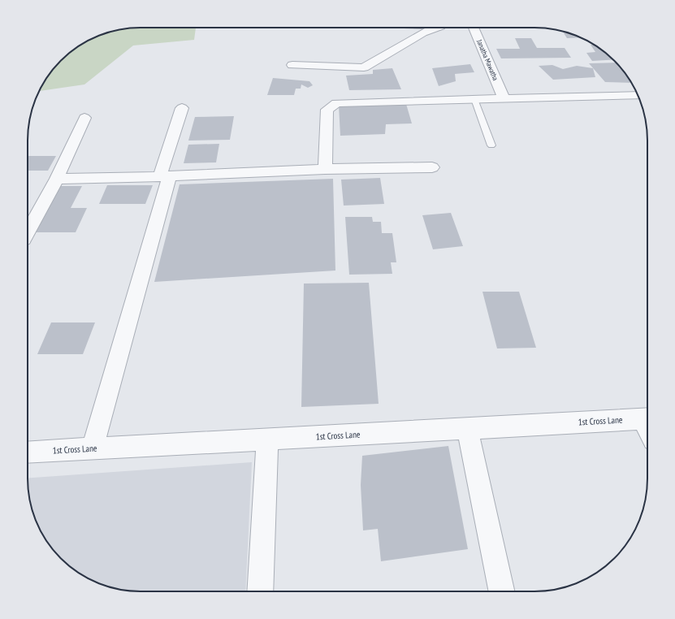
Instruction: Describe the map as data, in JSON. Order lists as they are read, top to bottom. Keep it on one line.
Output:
{"streets":{"street":["Janatha Mawatha","1st Cross Lane"]}}
